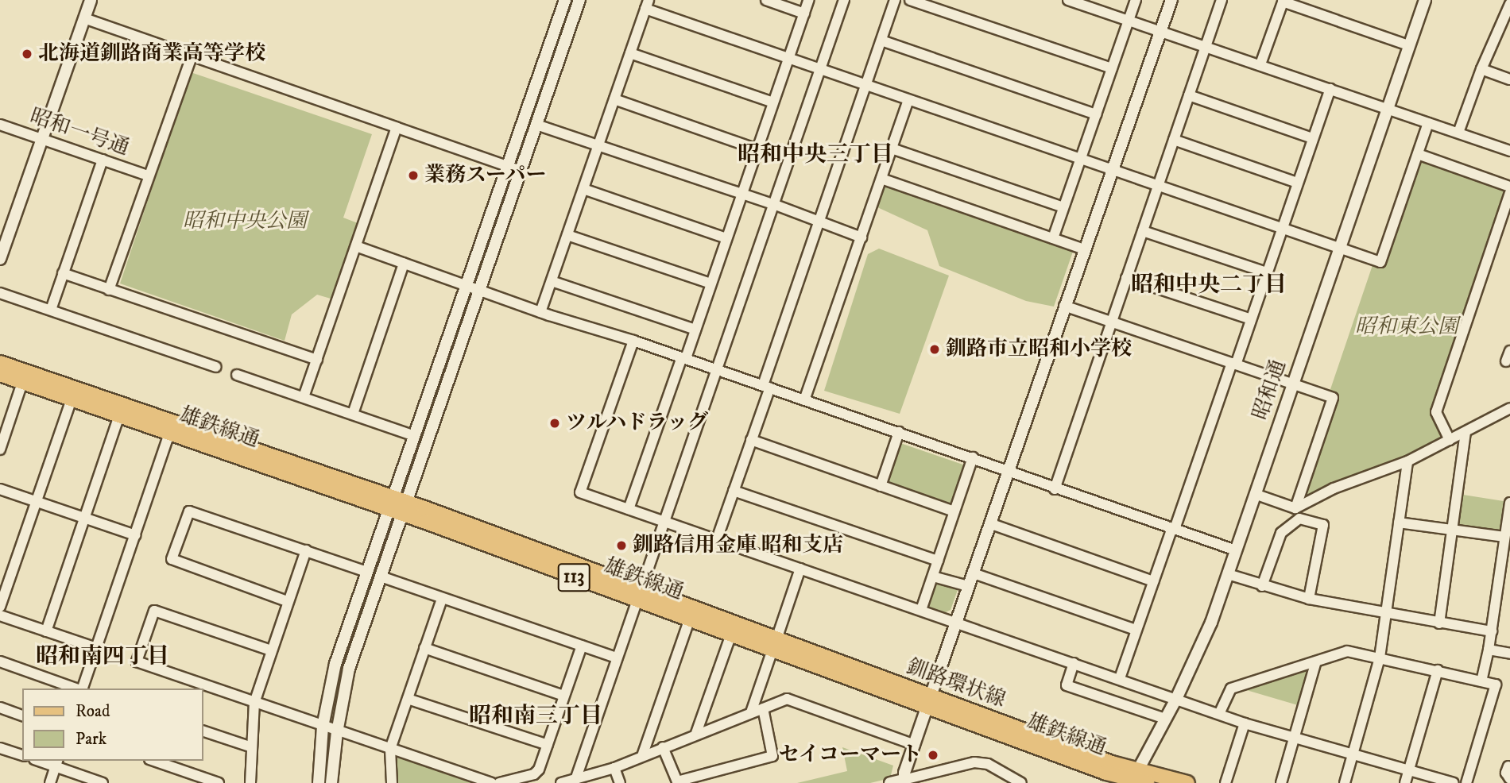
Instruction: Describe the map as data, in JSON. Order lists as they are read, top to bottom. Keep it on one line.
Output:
{"streets":{"main road":["雄鉄線通","113"],"street":["昭和一号通","昭和通"]},"crossings":[["昭和通","雄鉄線通"],["昭和通","113"],["雄鉄線通","113"]],"districts":["昭和中央三丁目","昭和中央二丁目","昭和南四丁目","昭和南三丁目"],"parks":["昭和中央公園","昭和東公園"],"places":["北海道釧路商業高等学校","業務スーパー","釧路市立昭和小学校","ツルハドラッグ","釧路信用金庫 昭和支店","セイコーマート"],"legend":["Road","Park"]}
